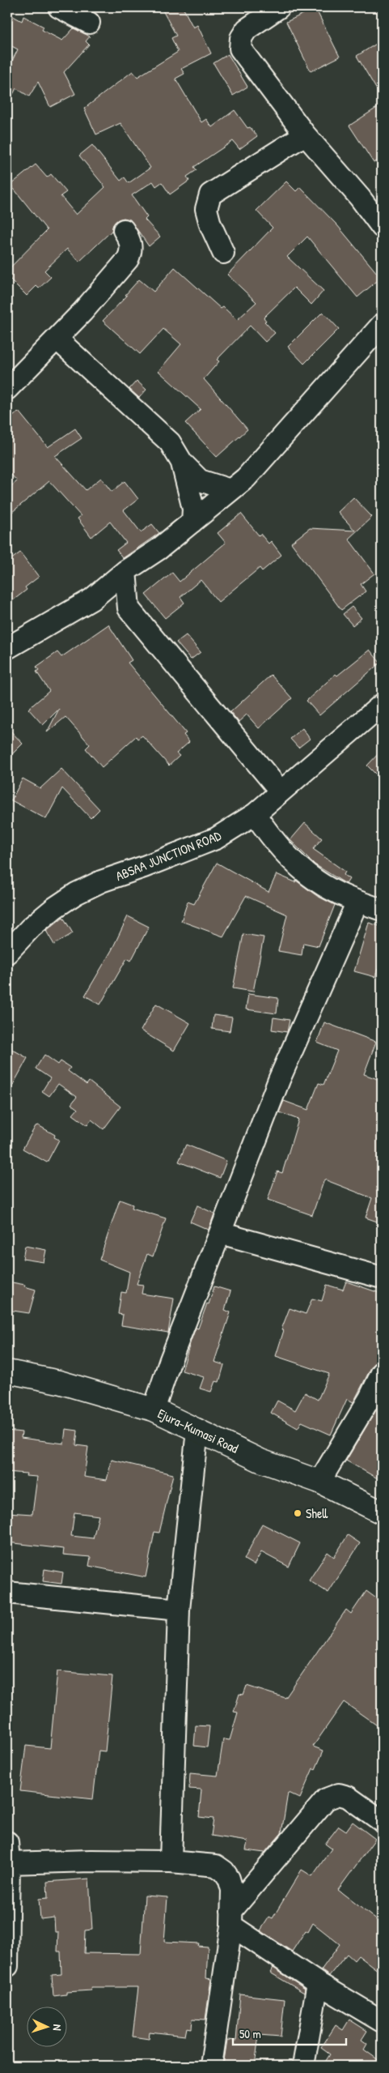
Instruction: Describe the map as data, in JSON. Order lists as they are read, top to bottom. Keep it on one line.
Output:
{"streets":{"main road":["Ejura-Kumasi Road"],"street":["ABSAA JUNCTION ROAD"]},"places":["Shell"],"scale_bar":"50 m","north":"right"}
